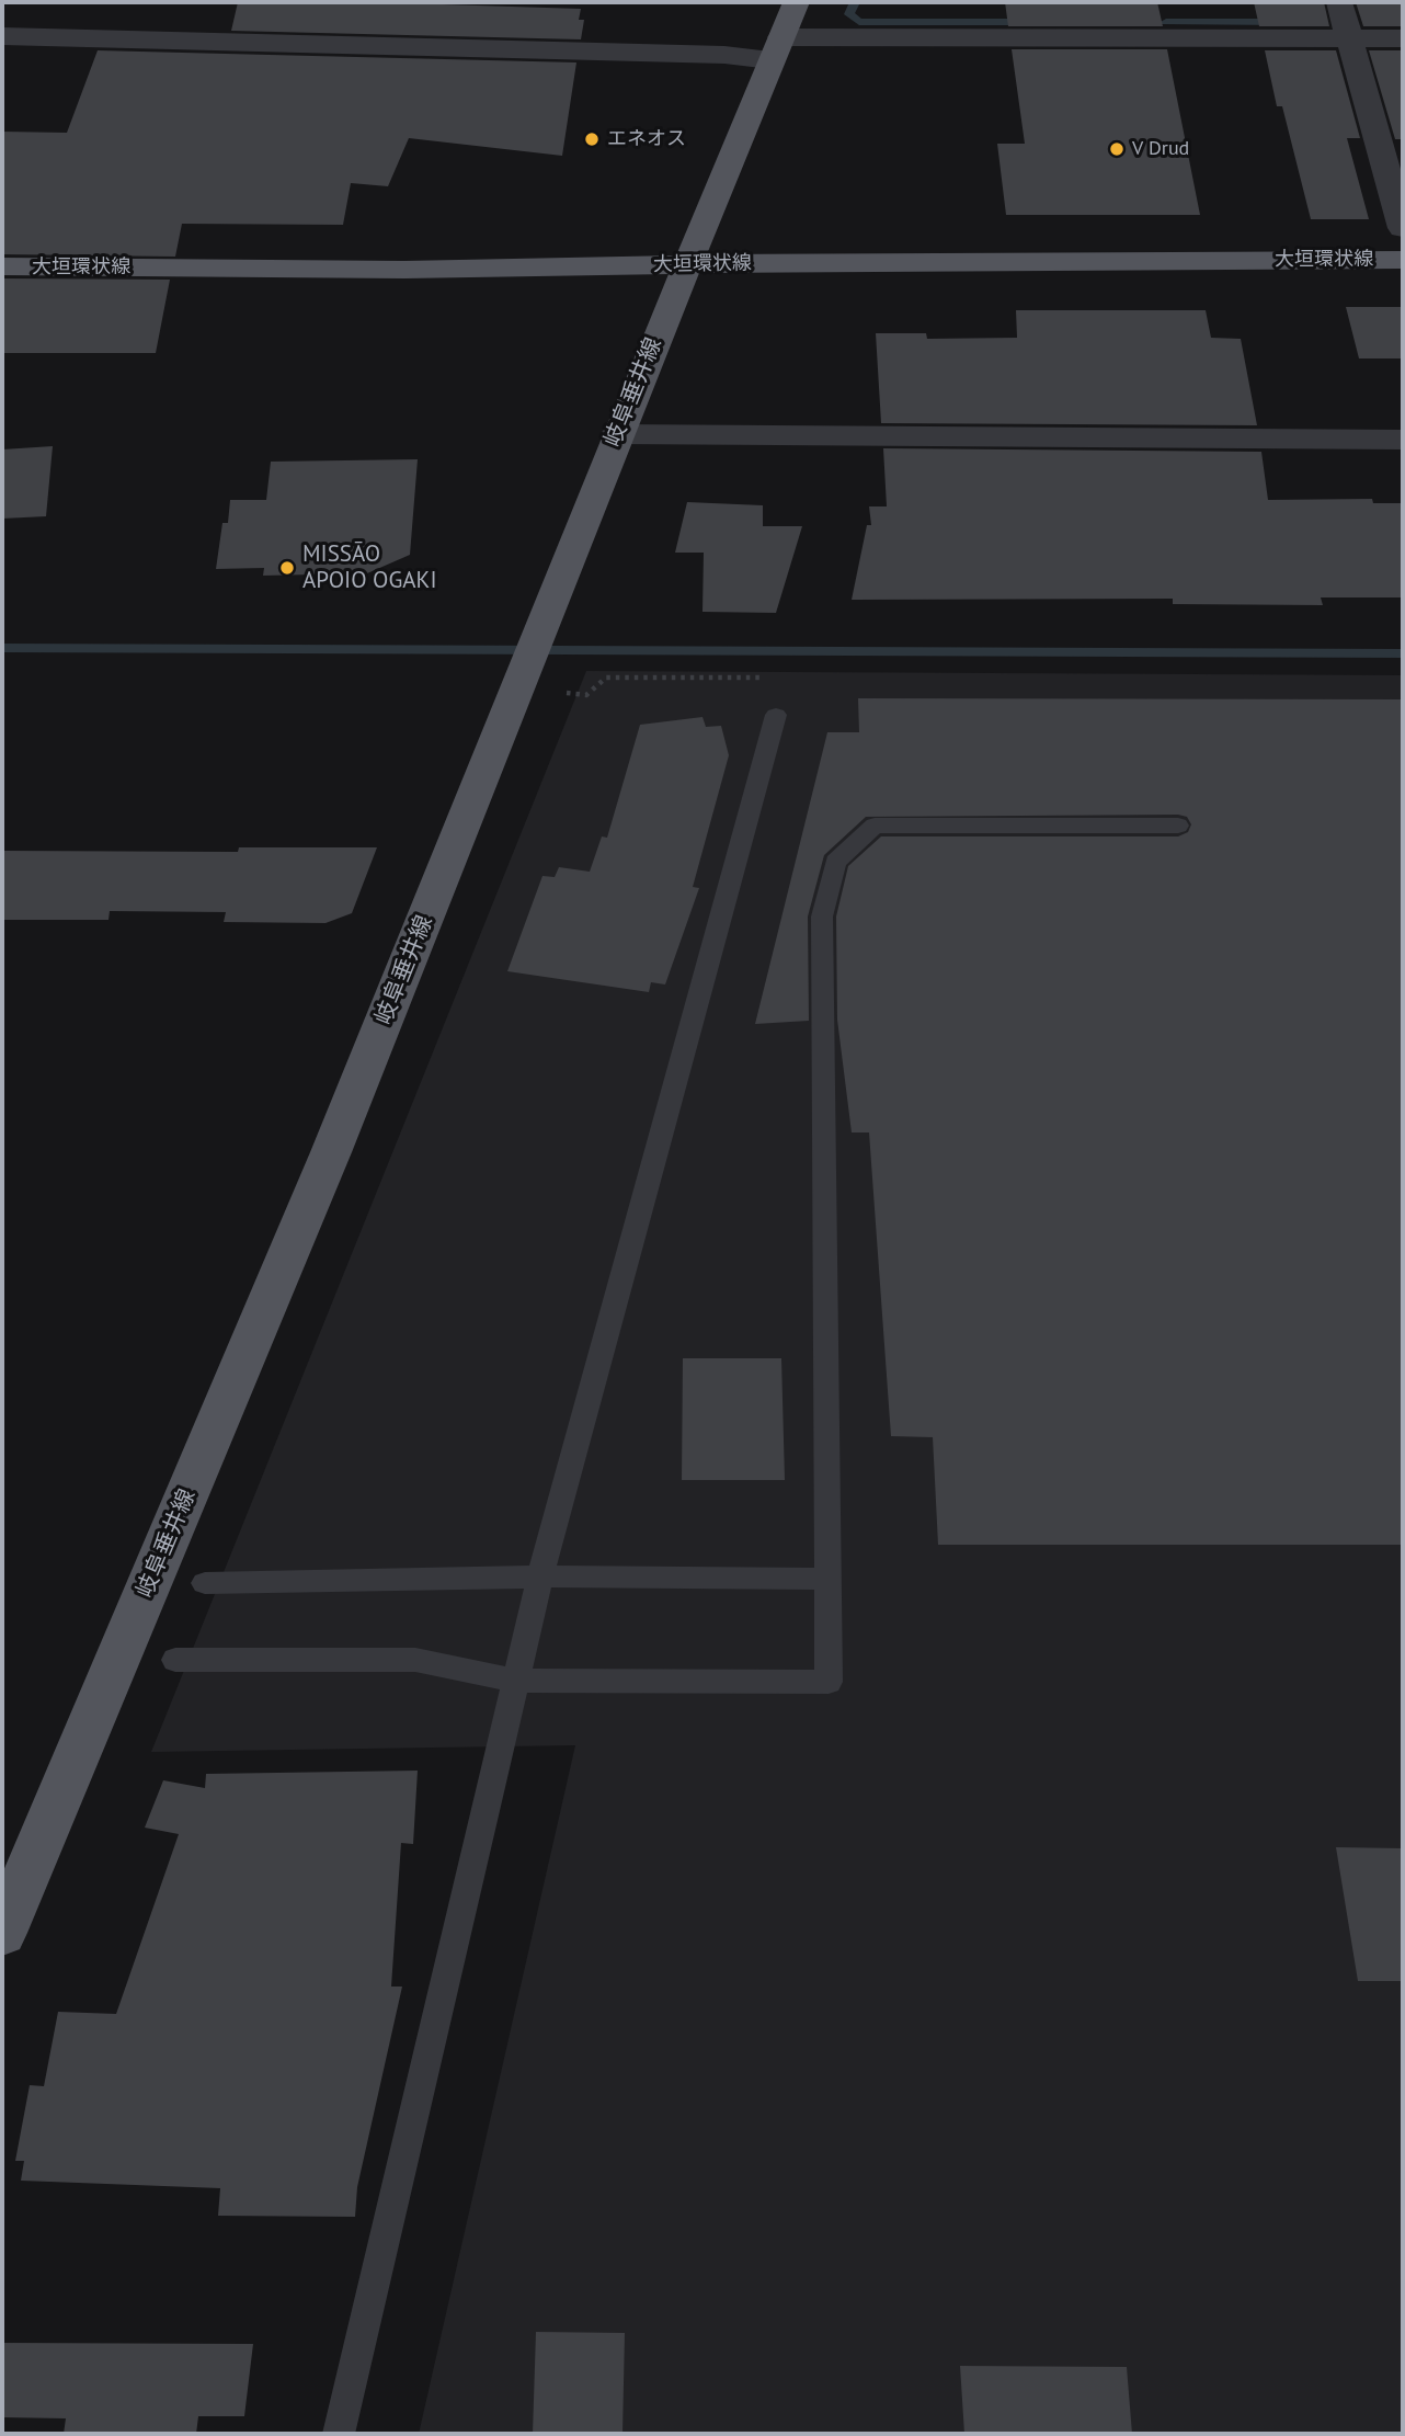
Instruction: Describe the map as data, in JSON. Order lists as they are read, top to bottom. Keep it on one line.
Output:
{"streets":{"main road":["大垣環状線","岐阜垂井線"]},"crossings":[["大垣環状線","岐阜垂井線"]],"places":["エネオス","V Drud","MISSĀO APOIO OGAKI"]}
